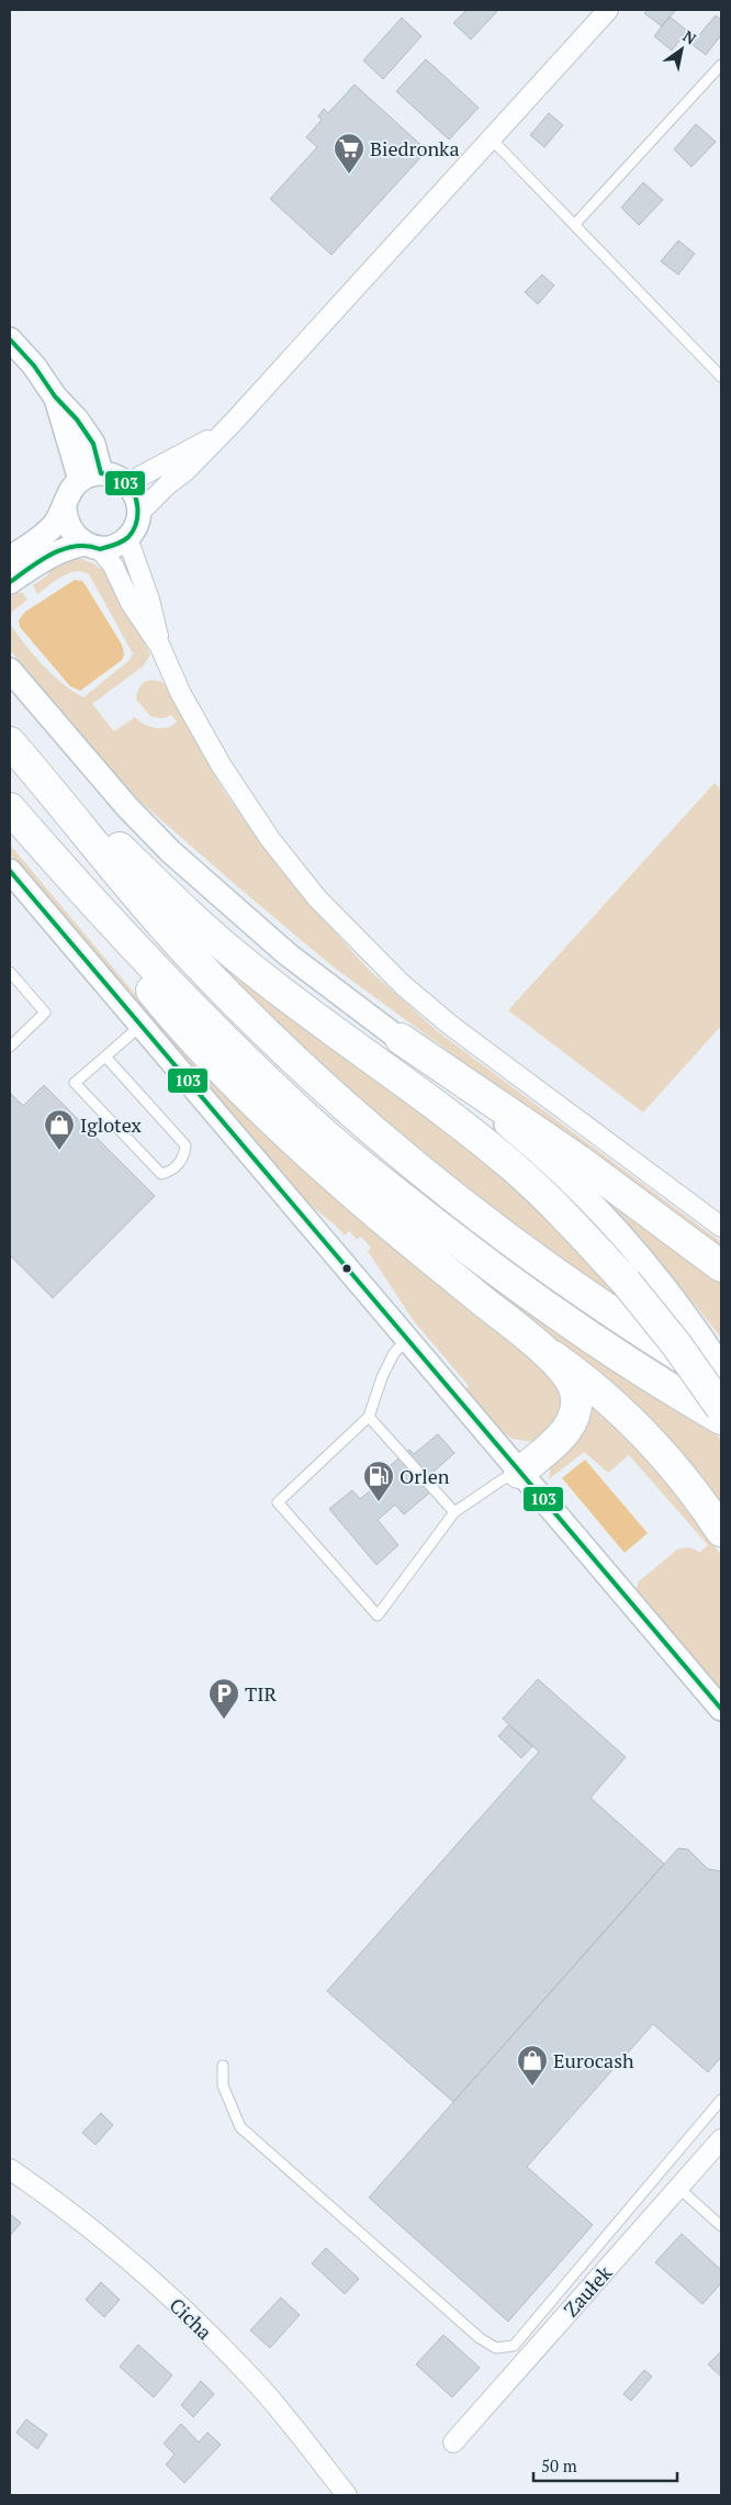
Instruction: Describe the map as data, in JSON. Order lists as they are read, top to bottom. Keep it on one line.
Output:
{"streets":{"street":["Zaułek","Cicha"]},"places":{"supermarket":["Biedronka"],"shop":["Iglotex","Eurocash"],"fuel station":["Orlen"],"parking":["TIR"]},"lines":["transit line 103"],"scale_bar":"50 m","north":"top right"}
